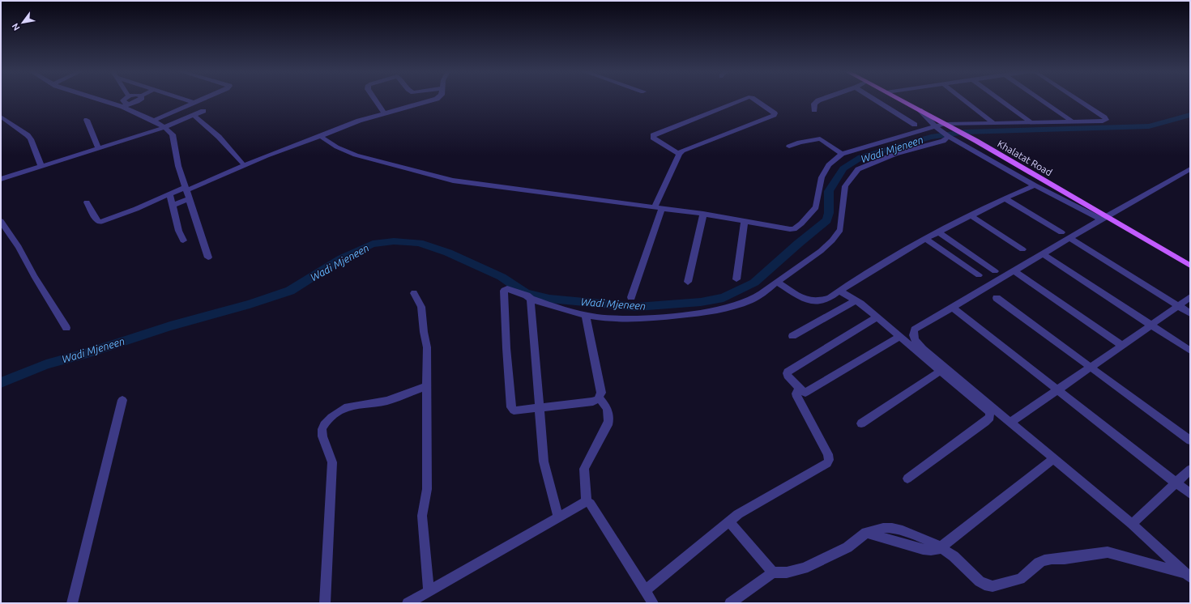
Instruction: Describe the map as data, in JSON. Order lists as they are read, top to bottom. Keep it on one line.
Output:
{"streets":{"main road":["Khalatat Road"]},"water":["Wadi Mjeneen"],"north":"bottom left"}
